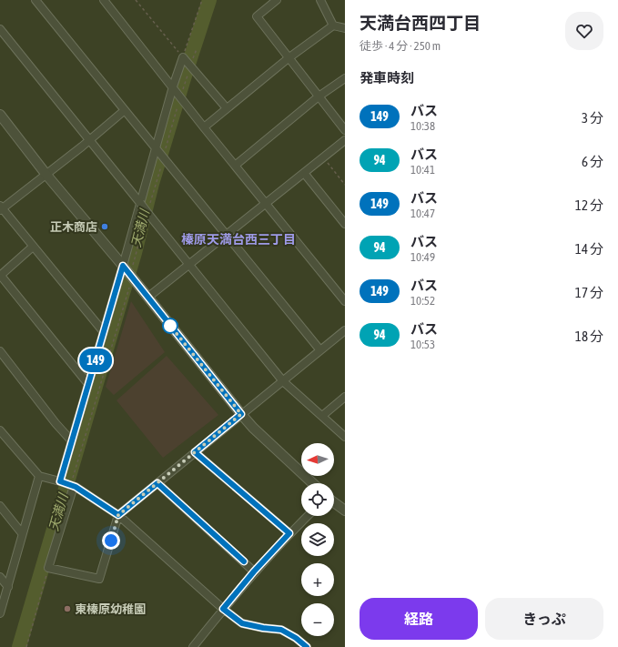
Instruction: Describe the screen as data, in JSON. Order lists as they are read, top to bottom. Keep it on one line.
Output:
{"districts":["榛原天満台西三丁目"],"water":["天満川"],"places":["正木商店","東榛原幼稚園"],"lines":["bus line 149"],"north":"left","page":{"on_map":"149","heading":[["天満台西四丁目","徒歩 · 4 分 · 250 m"],"発車時刻"],"list":[{"mark":"149","name":"バス","note":"10:38","value":"3 分"},{"mark":"94","name":"バス","note":"10:41","value":"6 分"},{"mark":"149","name":"バス","note":"10:47","value":"12 分"},{"mark":"94","name":"バス","note":"10:49","value":"14 分"},{"mark":"149","name":"バス","note":"10:52","value":"17 分"},{"mark":"94","name":"バス","note":"10:53","value":"18 分"}],"map_buttons":["+","−"],"buttons":["経路","きっぷ"]}}
